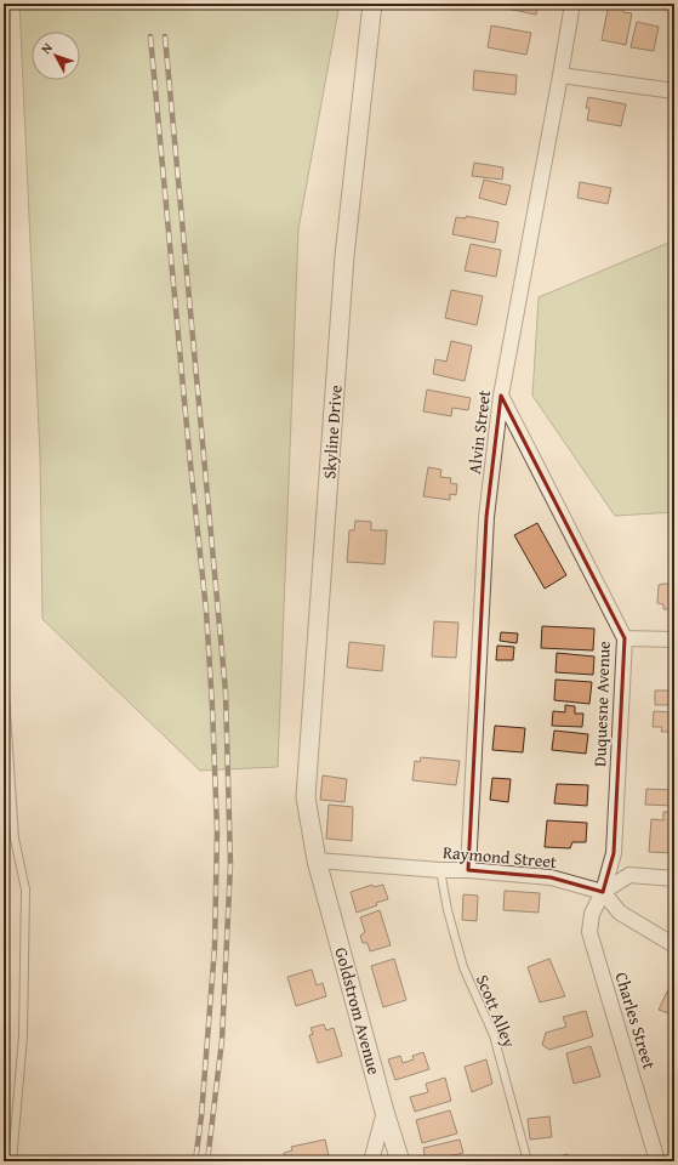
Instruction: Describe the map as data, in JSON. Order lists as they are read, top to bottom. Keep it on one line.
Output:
{"streets":{"street":["Skyline Drive","Alvin Street","Duquesne Avenue","Raymond Street","Goldstrom Avenue","Charles Street"],"lane":["Scott Alley"]},"crossings":[["Skyline Drive","Raymond Street"],["Skyline Drive","Goldstrom Avenue"],["Alvin Street","Duquesne Avenue"],["Alvin Street","Raymond Street"],["Duquesne Avenue","Raymond Street"],["Duquesne Avenue","Charles Street"],["Raymond Street","Goldstrom Avenue"],["Raymond Street","Scott Alley"],["Raymond Street","Charles Street"]],"north":"top left"}
